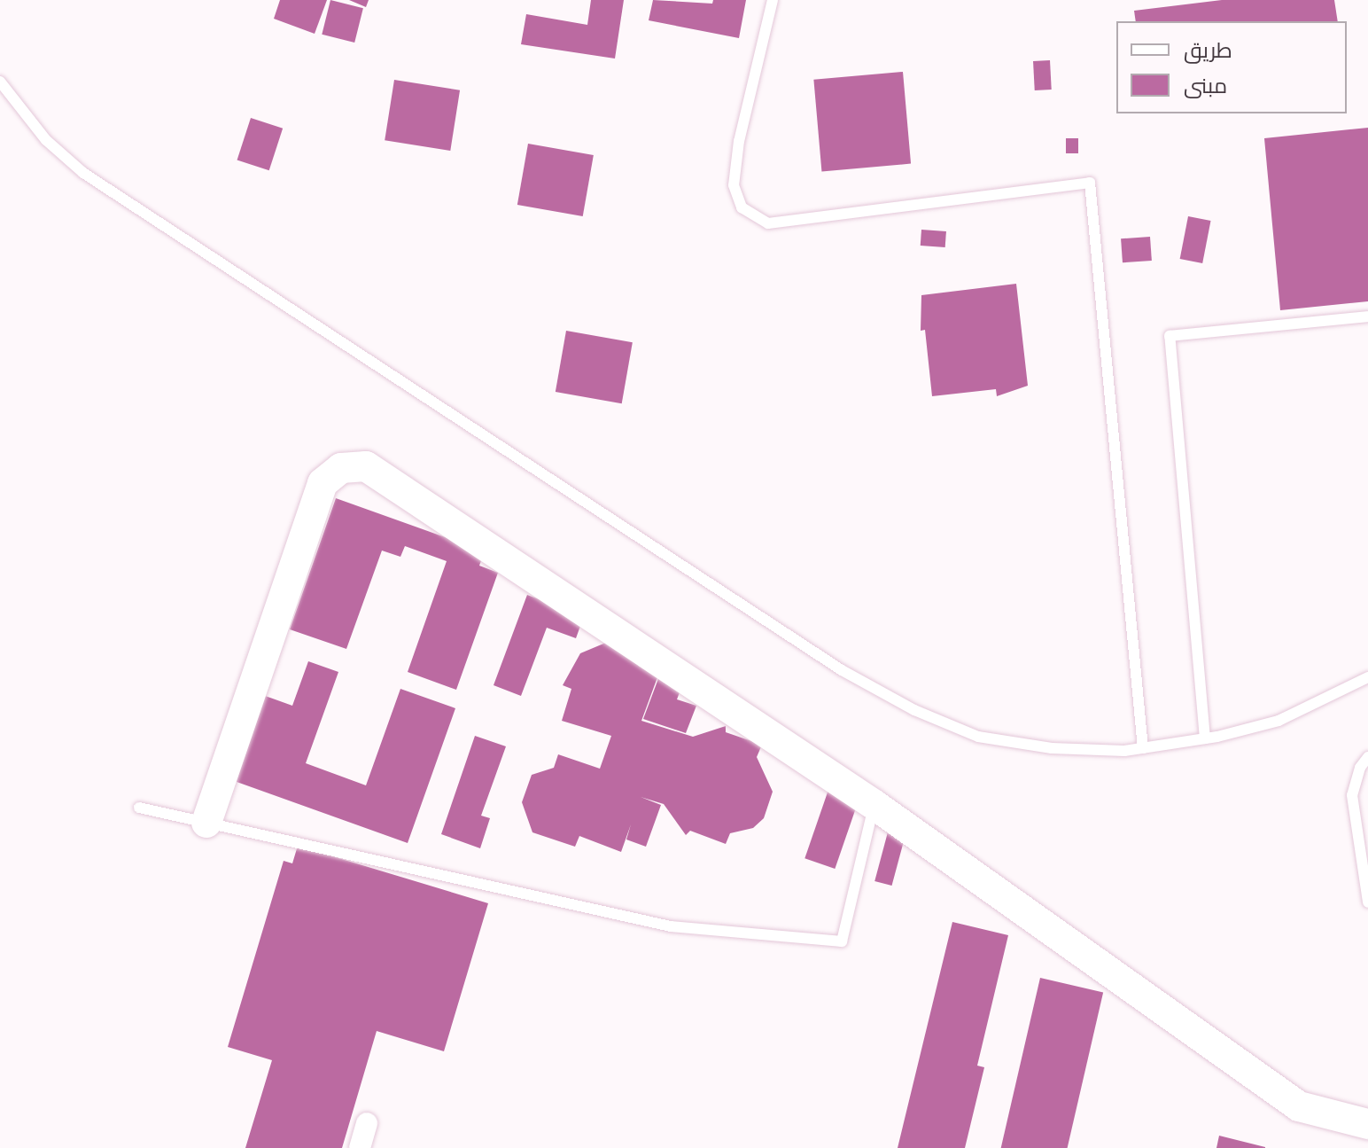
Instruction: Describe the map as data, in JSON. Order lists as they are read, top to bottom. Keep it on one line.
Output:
{"legend":["طريق","مبنى"]}
